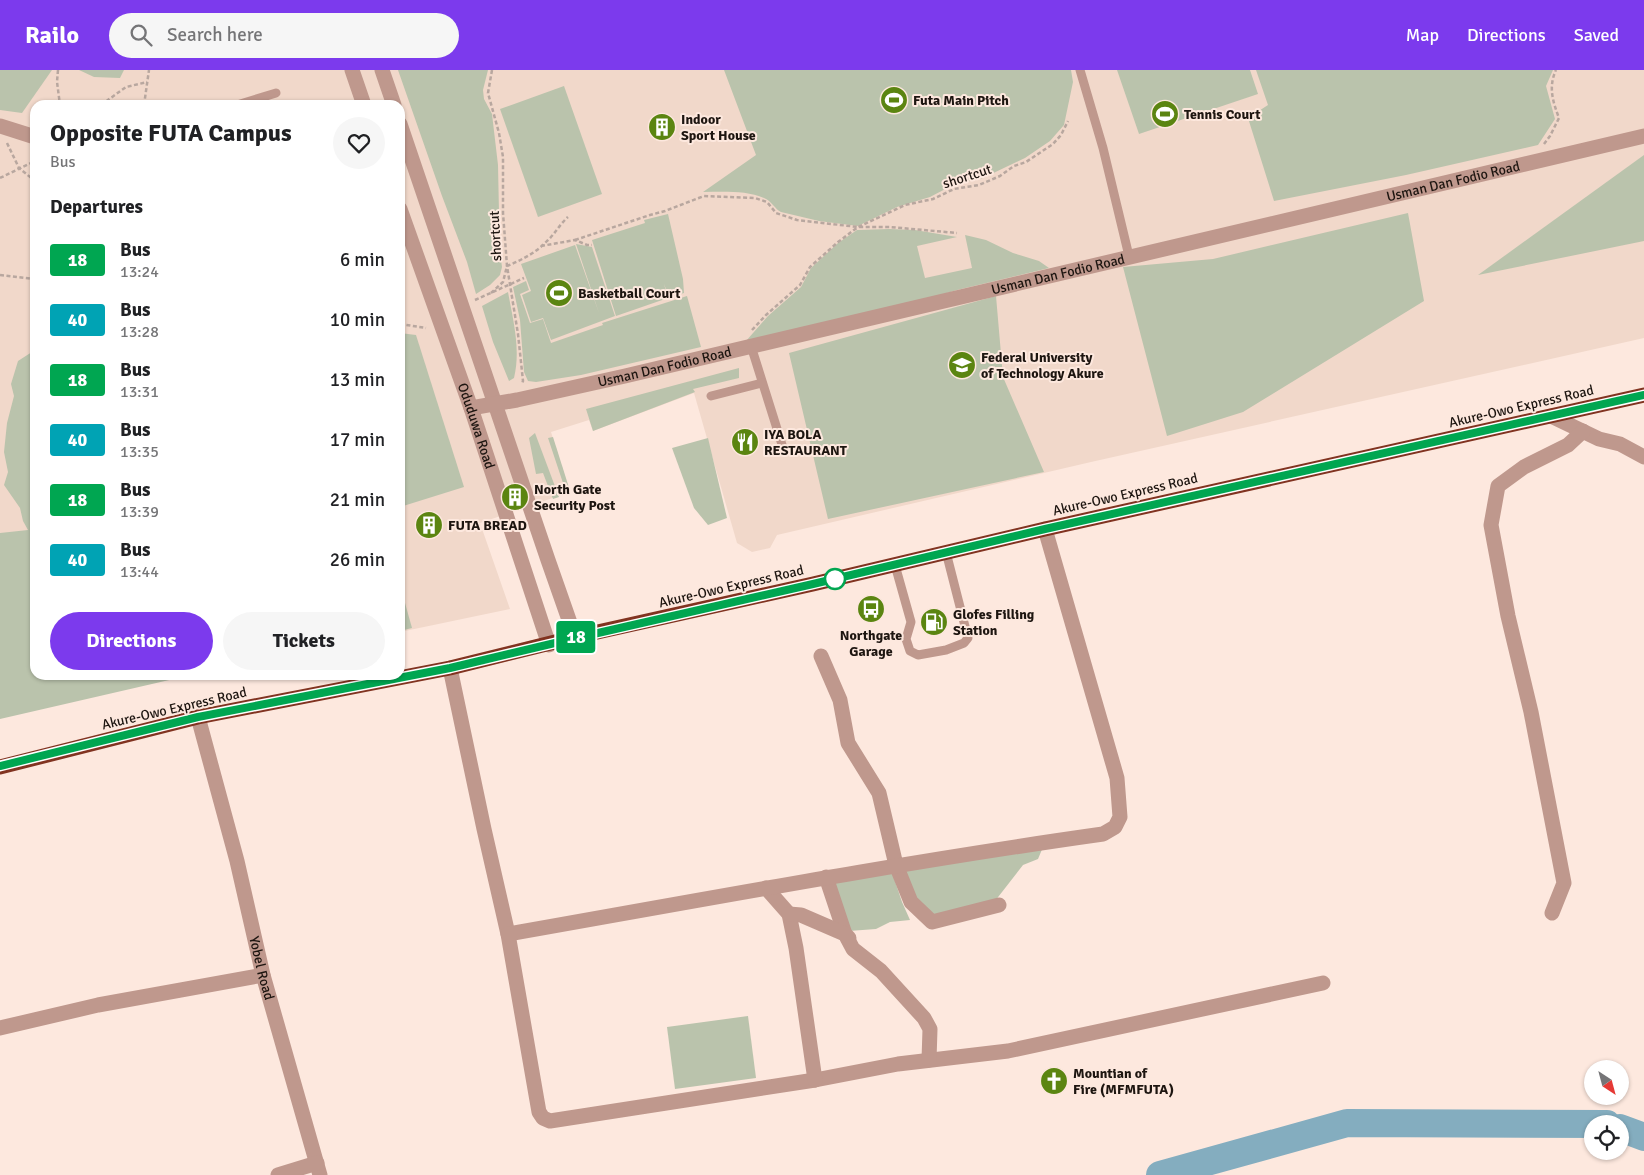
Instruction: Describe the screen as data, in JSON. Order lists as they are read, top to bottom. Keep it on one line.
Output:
{"streets":{"highway":["Akure-Owo Express Road"],"street":["Usman Dan Fodio Road","Oduduwa Road","Yobel Road"],"path":["shortcut"]},"crossings":[["shortcut","Usman Dan Fodio Road"],["Usman Dan Fodio Road","Oduduwa Road"],["Akure-Owo Express Road","Oduduwa Road"],["Akure-Owo Express Road","Yobel Road"]],"places":{"sports":["Futa Main Pitch","Tennis Court","Basketball Court"],"building":["Indoor Sport House","North Gate Security Post","FUTA BREAD"],"school or university":["Federal University of Technology Akure"],"restaurant":["IYA BOLA RESTAURANT"],"bus stop":["Northgate Garage"],"fuel station":["Glofes Filling Station"],"church":["Mountian of Fire (MFMFUTA)"]},"lines":["bus line 18"],"north":"bottom right","page":{"header":"Railo","search":"Search here","nav":["Map","Directions","Saved"],"on_map":"18","heading":[["Opposite FUTA Campus","Bus"],"Departures"],"list":[{"mark":"18","name":"Bus","note":"13:24","value":"6 min"},{"mark":"40","name":"Bus","note":"13:28","value":"10 min"},{"mark":"18","name":"Bus","note":"13:31","value":"13 min"},{"mark":"40","name":"Bus","note":"13:35","value":"17 min"},{"mark":"18","name":"Bus","note":"13:39","value":"21 min"},{"mark":"40","name":"Bus","note":"13:44","value":"26 min"}],"buttons":["Directions","Tickets"]}}
